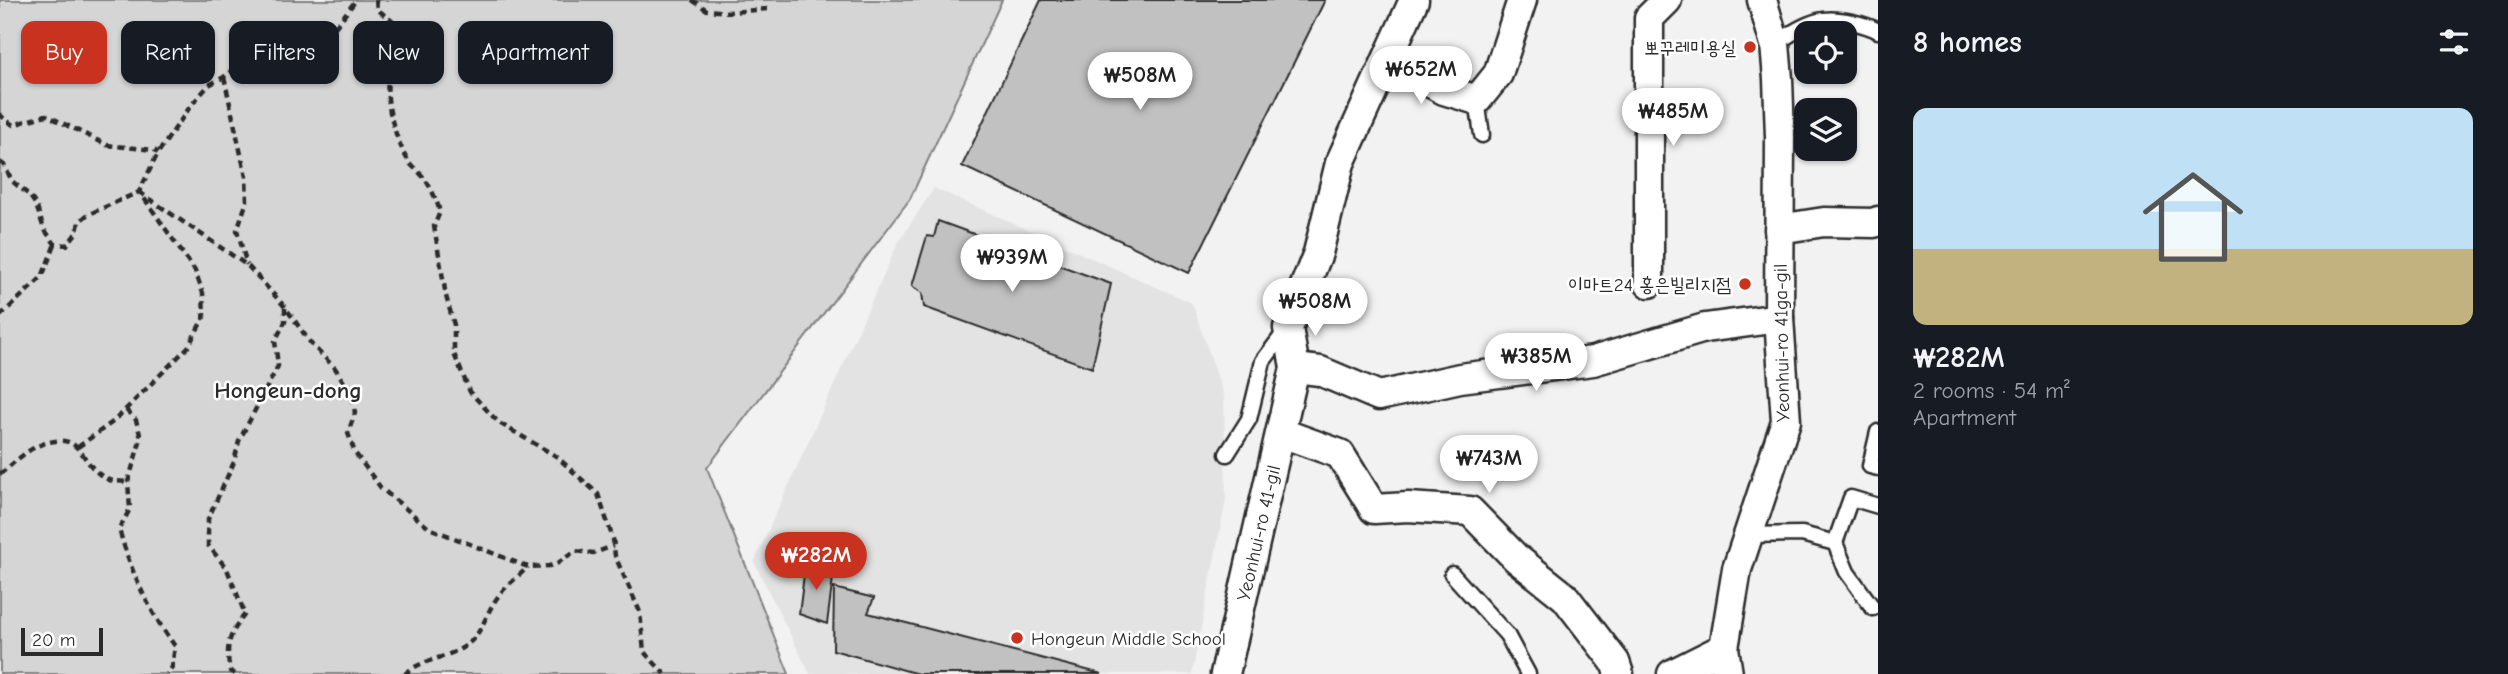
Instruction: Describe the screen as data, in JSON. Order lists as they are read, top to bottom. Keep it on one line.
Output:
{"streets":{"street":["Yeonhui-ro 41ga-gil","Yeonhui-ro 41-gil"]},"districts":["Hongeun-dong"],"places":["뽀꾸레미용실","이마트24 홍은빌리지점","Hongeun Middle School"],"scale_bar":"20 m","page":{"heading":"8 homes","chip":["Buy","Rent","Filters","New","Apartment"],"price":["₩652M","₩508M","₩485M","₩939M","₩508M","₩385M","₩743M","₩282M"],"list":[{"name":"₩282M","note":"2 rooms · 54 m² · Apartment"}],"scale":"20 m"}}
